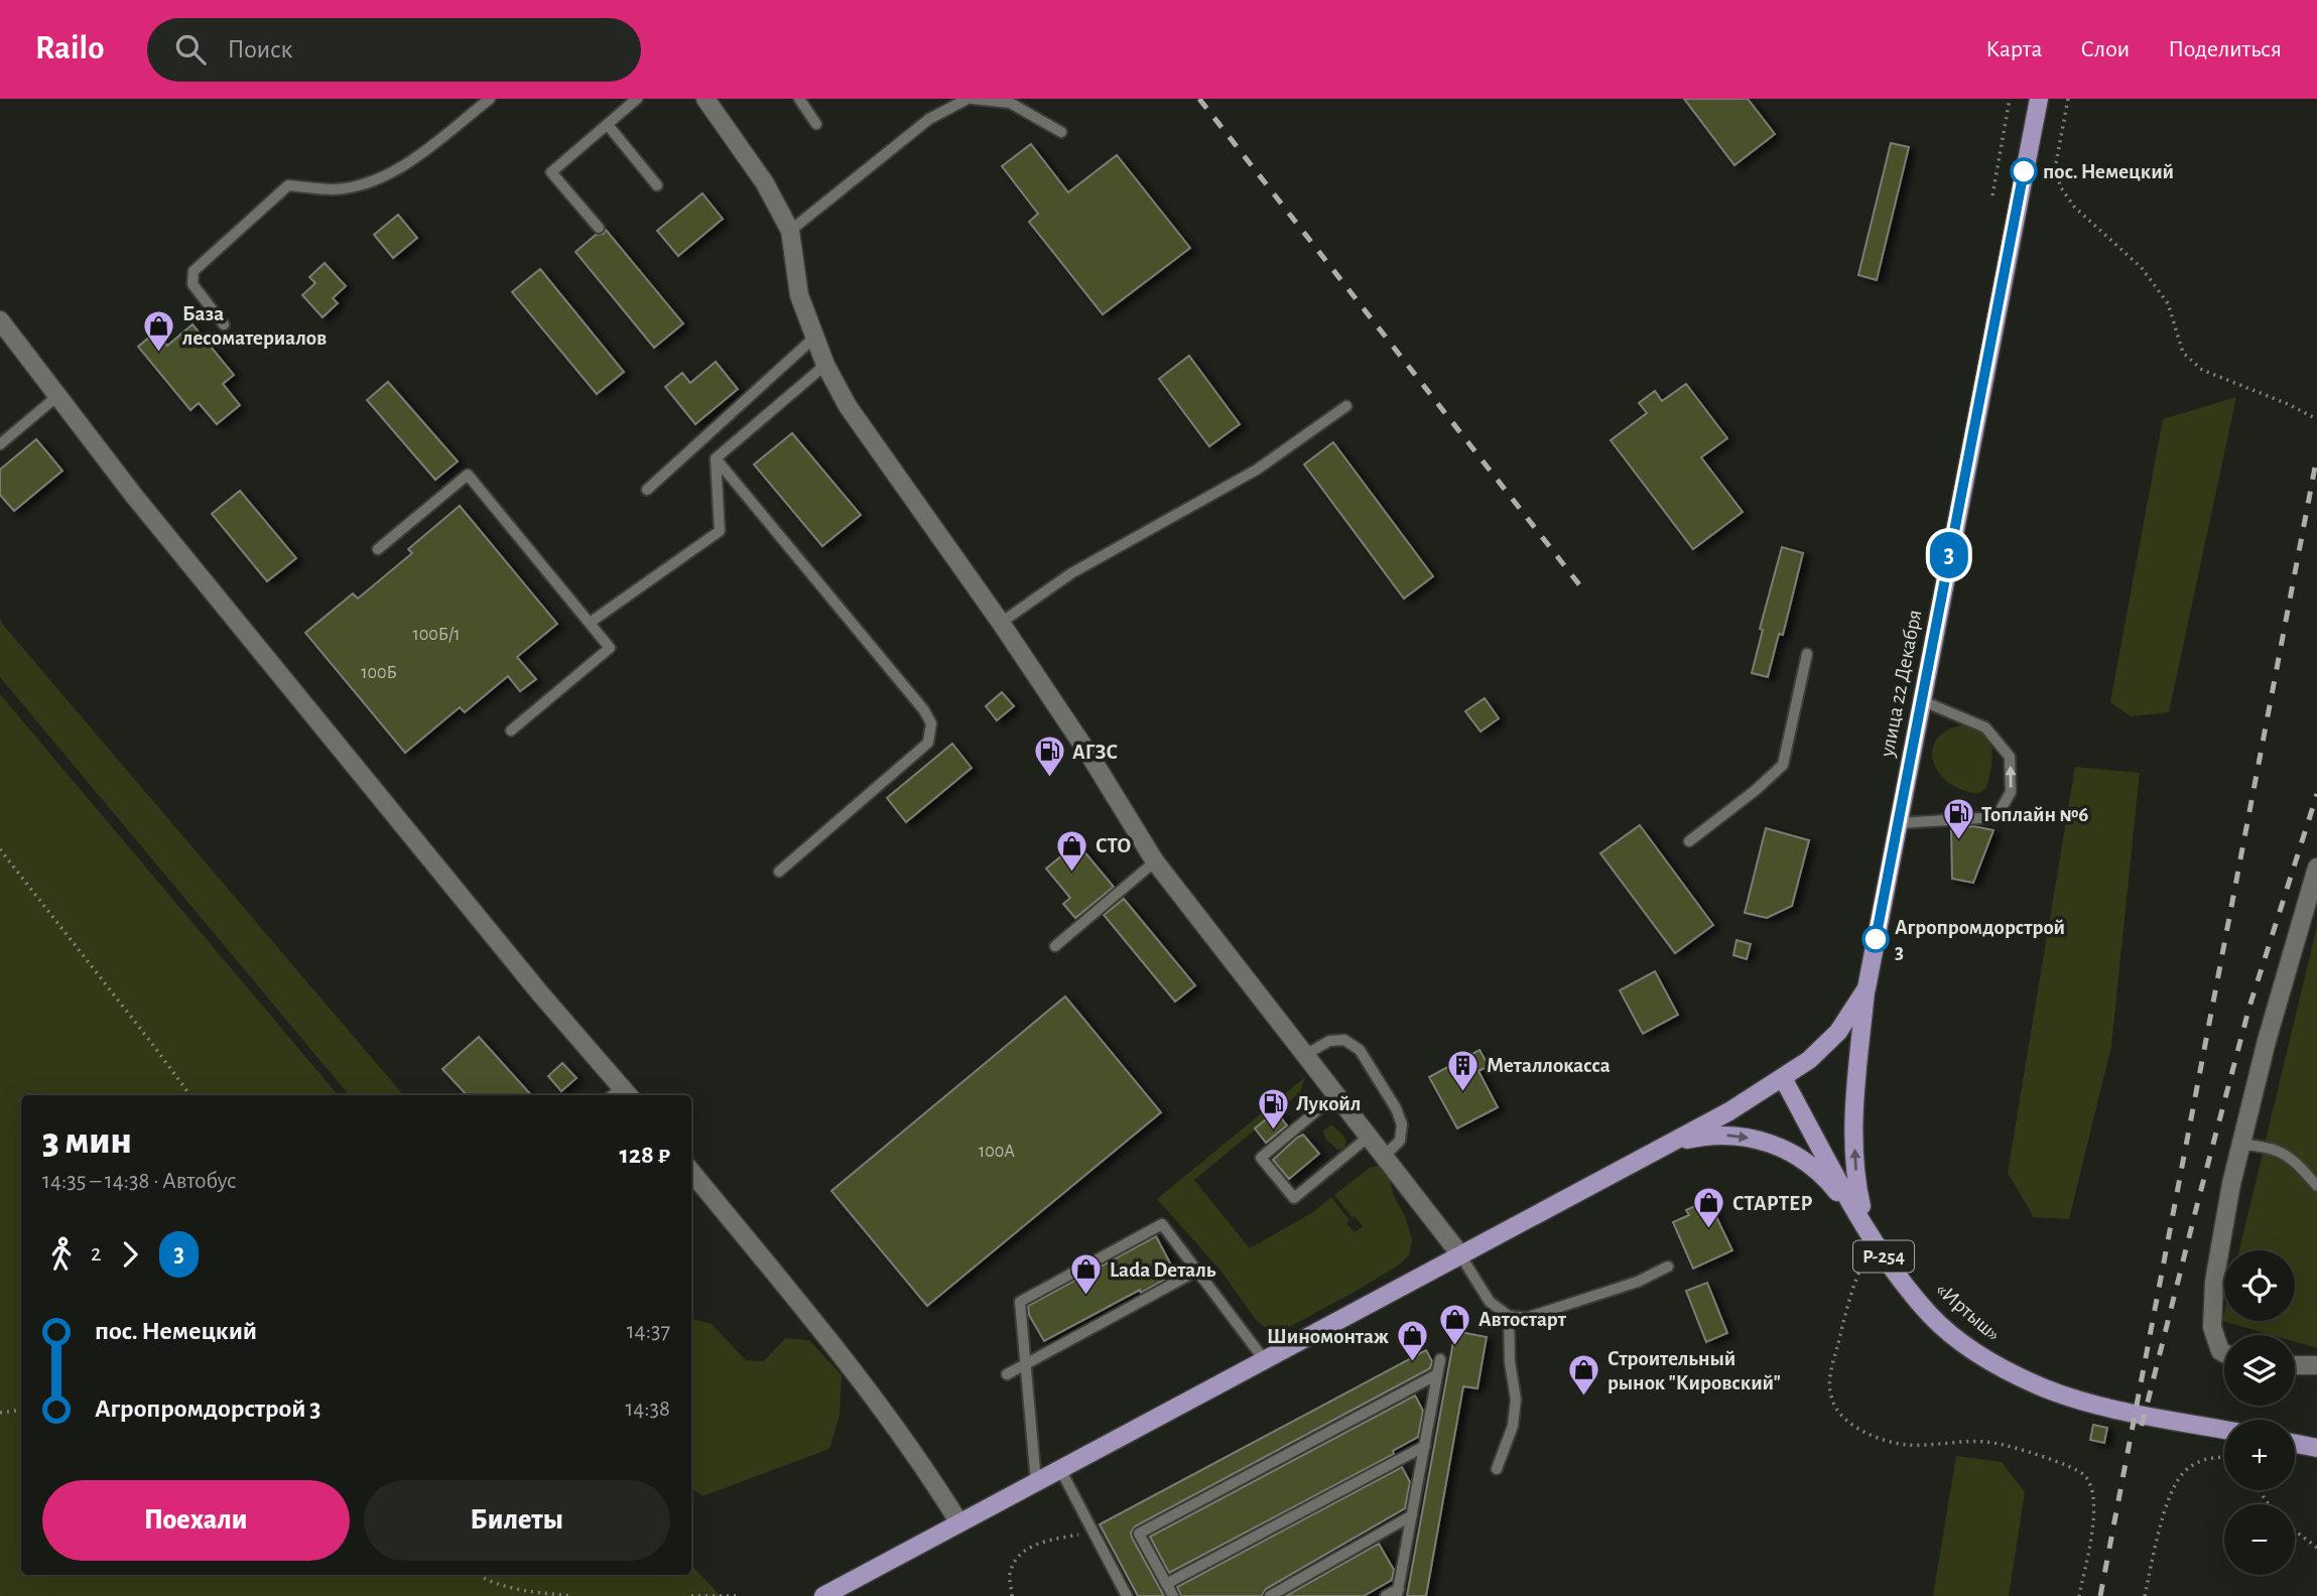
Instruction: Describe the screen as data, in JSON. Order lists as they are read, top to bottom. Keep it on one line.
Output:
{"streets":{"main road":["улица 22 Декабря","Р-254","«Иртыш»"]},"crossings":[["улица 22 Декабря","«Иртыш»"]],"places":{"other":["пос. Немецкий","Агропромдорстрой 3"],"shop":["База лесоматериалов","СТО","СТАРТЕР","Lada Dеталь","Автостарт","Шиномонтаж","Строительный рынок \"Кировский\""],"fuel station":["АГЗС","Топлайн №6","Лукойл"],"building":["Металлокасса"]},"lines":["bus line 3"],"house_numbers":["100Б/1","100Б","100А"],"page":{"header":"Railo","search":"Поиск","nav":["Карта","Слои","Поделиться"],"on_map":"3","heading":["3 мин","14:35 – 14:38 · Автобус","128 ₽"],"legs":["2","3"],"map_buttons":["+","−"],"list":[{"name":"пос. Немецкий","value":"14:37"},{"name":"Агропромдорстрой 3","value":"14:38"}],"buttons":["Поехали","Билеты"]}}
